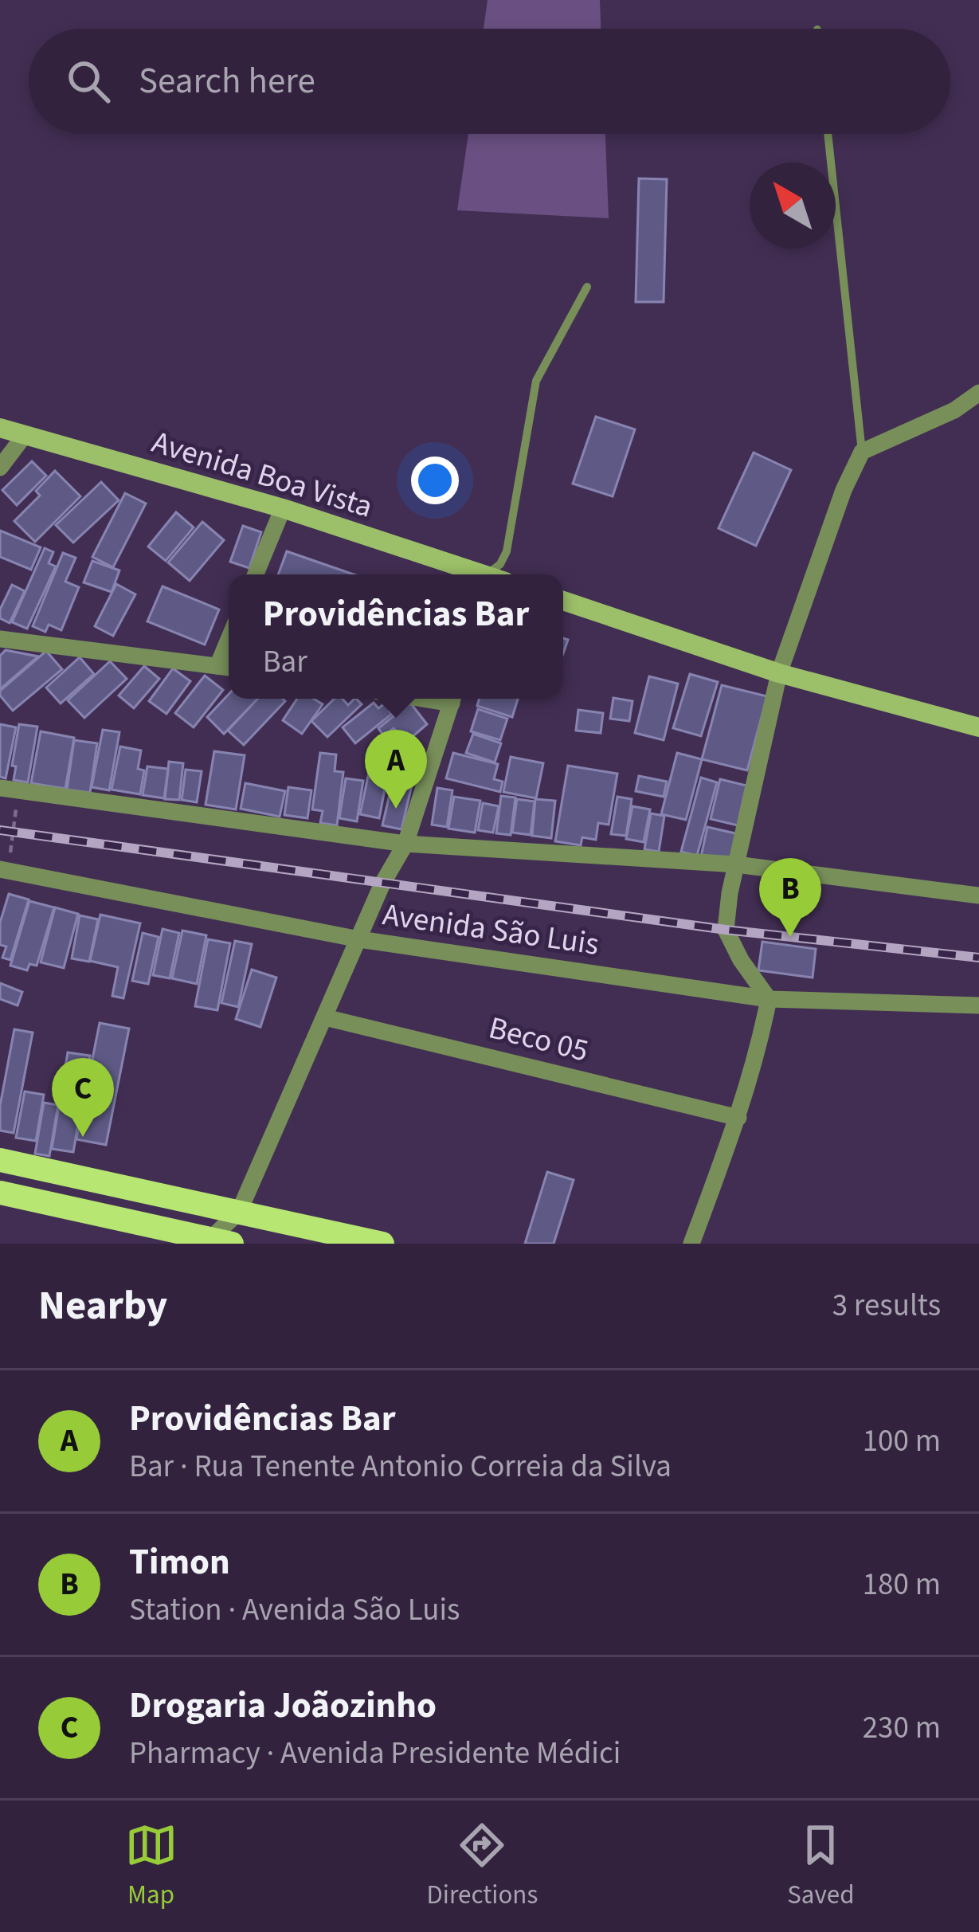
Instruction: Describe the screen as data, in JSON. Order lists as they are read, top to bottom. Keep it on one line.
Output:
{"streets":{"street":["Avenida Boa Vista","Avenida São Luis","Beco 05"]},"north":"top left","page":{"search":"Search here","popup":["Providências Bar","Bar"],"pins":["A","B","C"],"heading":["Nearby","3 results"],"list":[{"mark":"A","name":"Providências Bar","note":"Bar · Rua Tenente Antonio Correia da Silva","value":"100 m"},{"mark":"B","name":"Timon","note":"Station · Avenida São Luis","value":"180 m"},{"mark":"C","name":"Drogaria Joãozinho","note":"Pharmacy · Avenida Presidente Médici","value":"230 m"}],"nav":["Map","Directions","Saved"]}}
